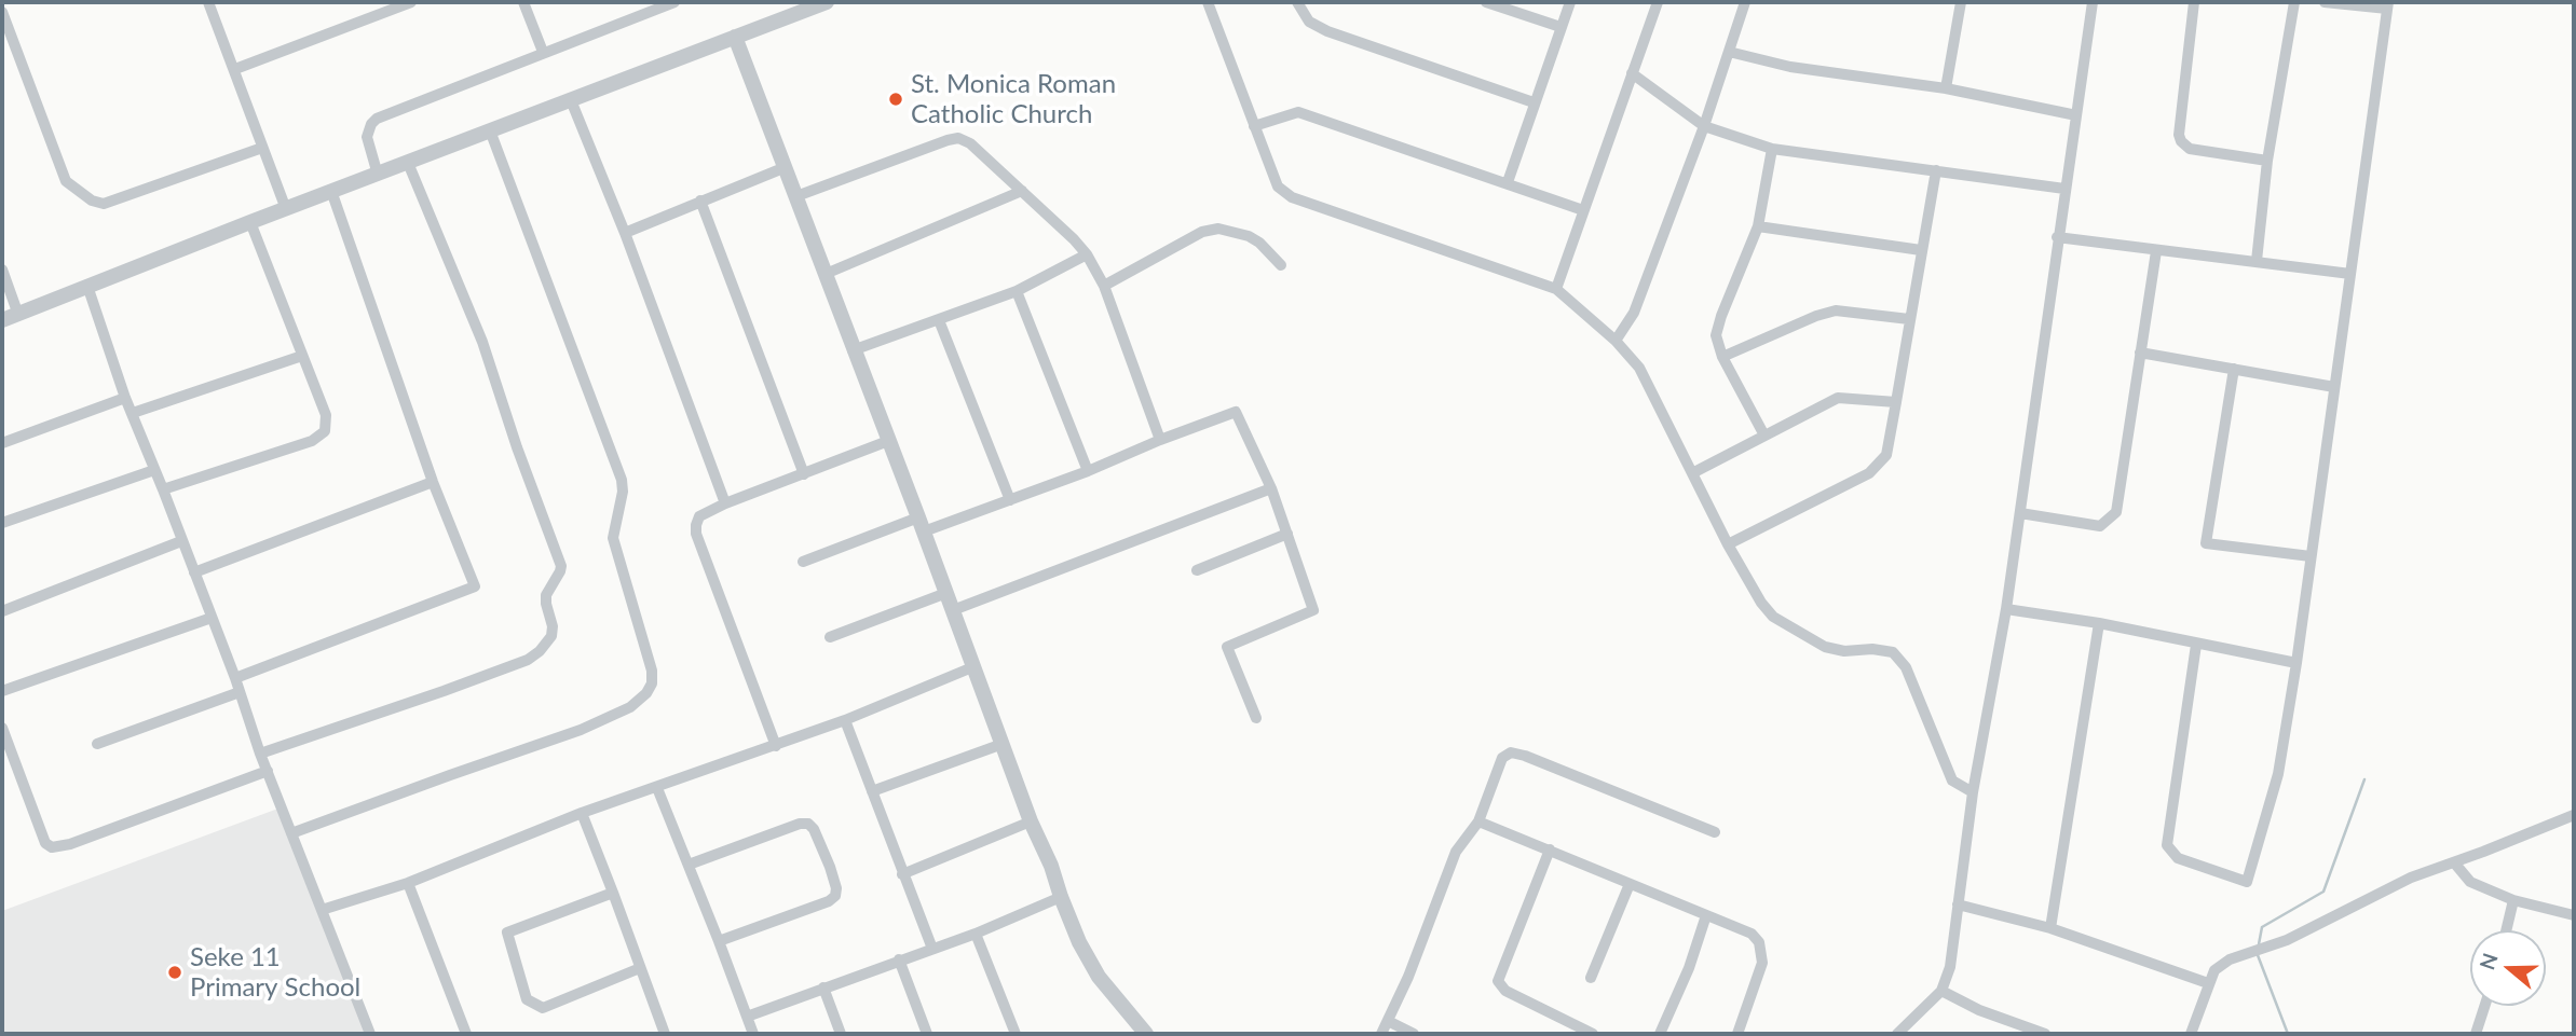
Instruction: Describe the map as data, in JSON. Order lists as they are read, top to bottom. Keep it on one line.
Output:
{"places":["St. Monica Roman Catholic Church","Seke 11 Primary School"],"north":"left"}
